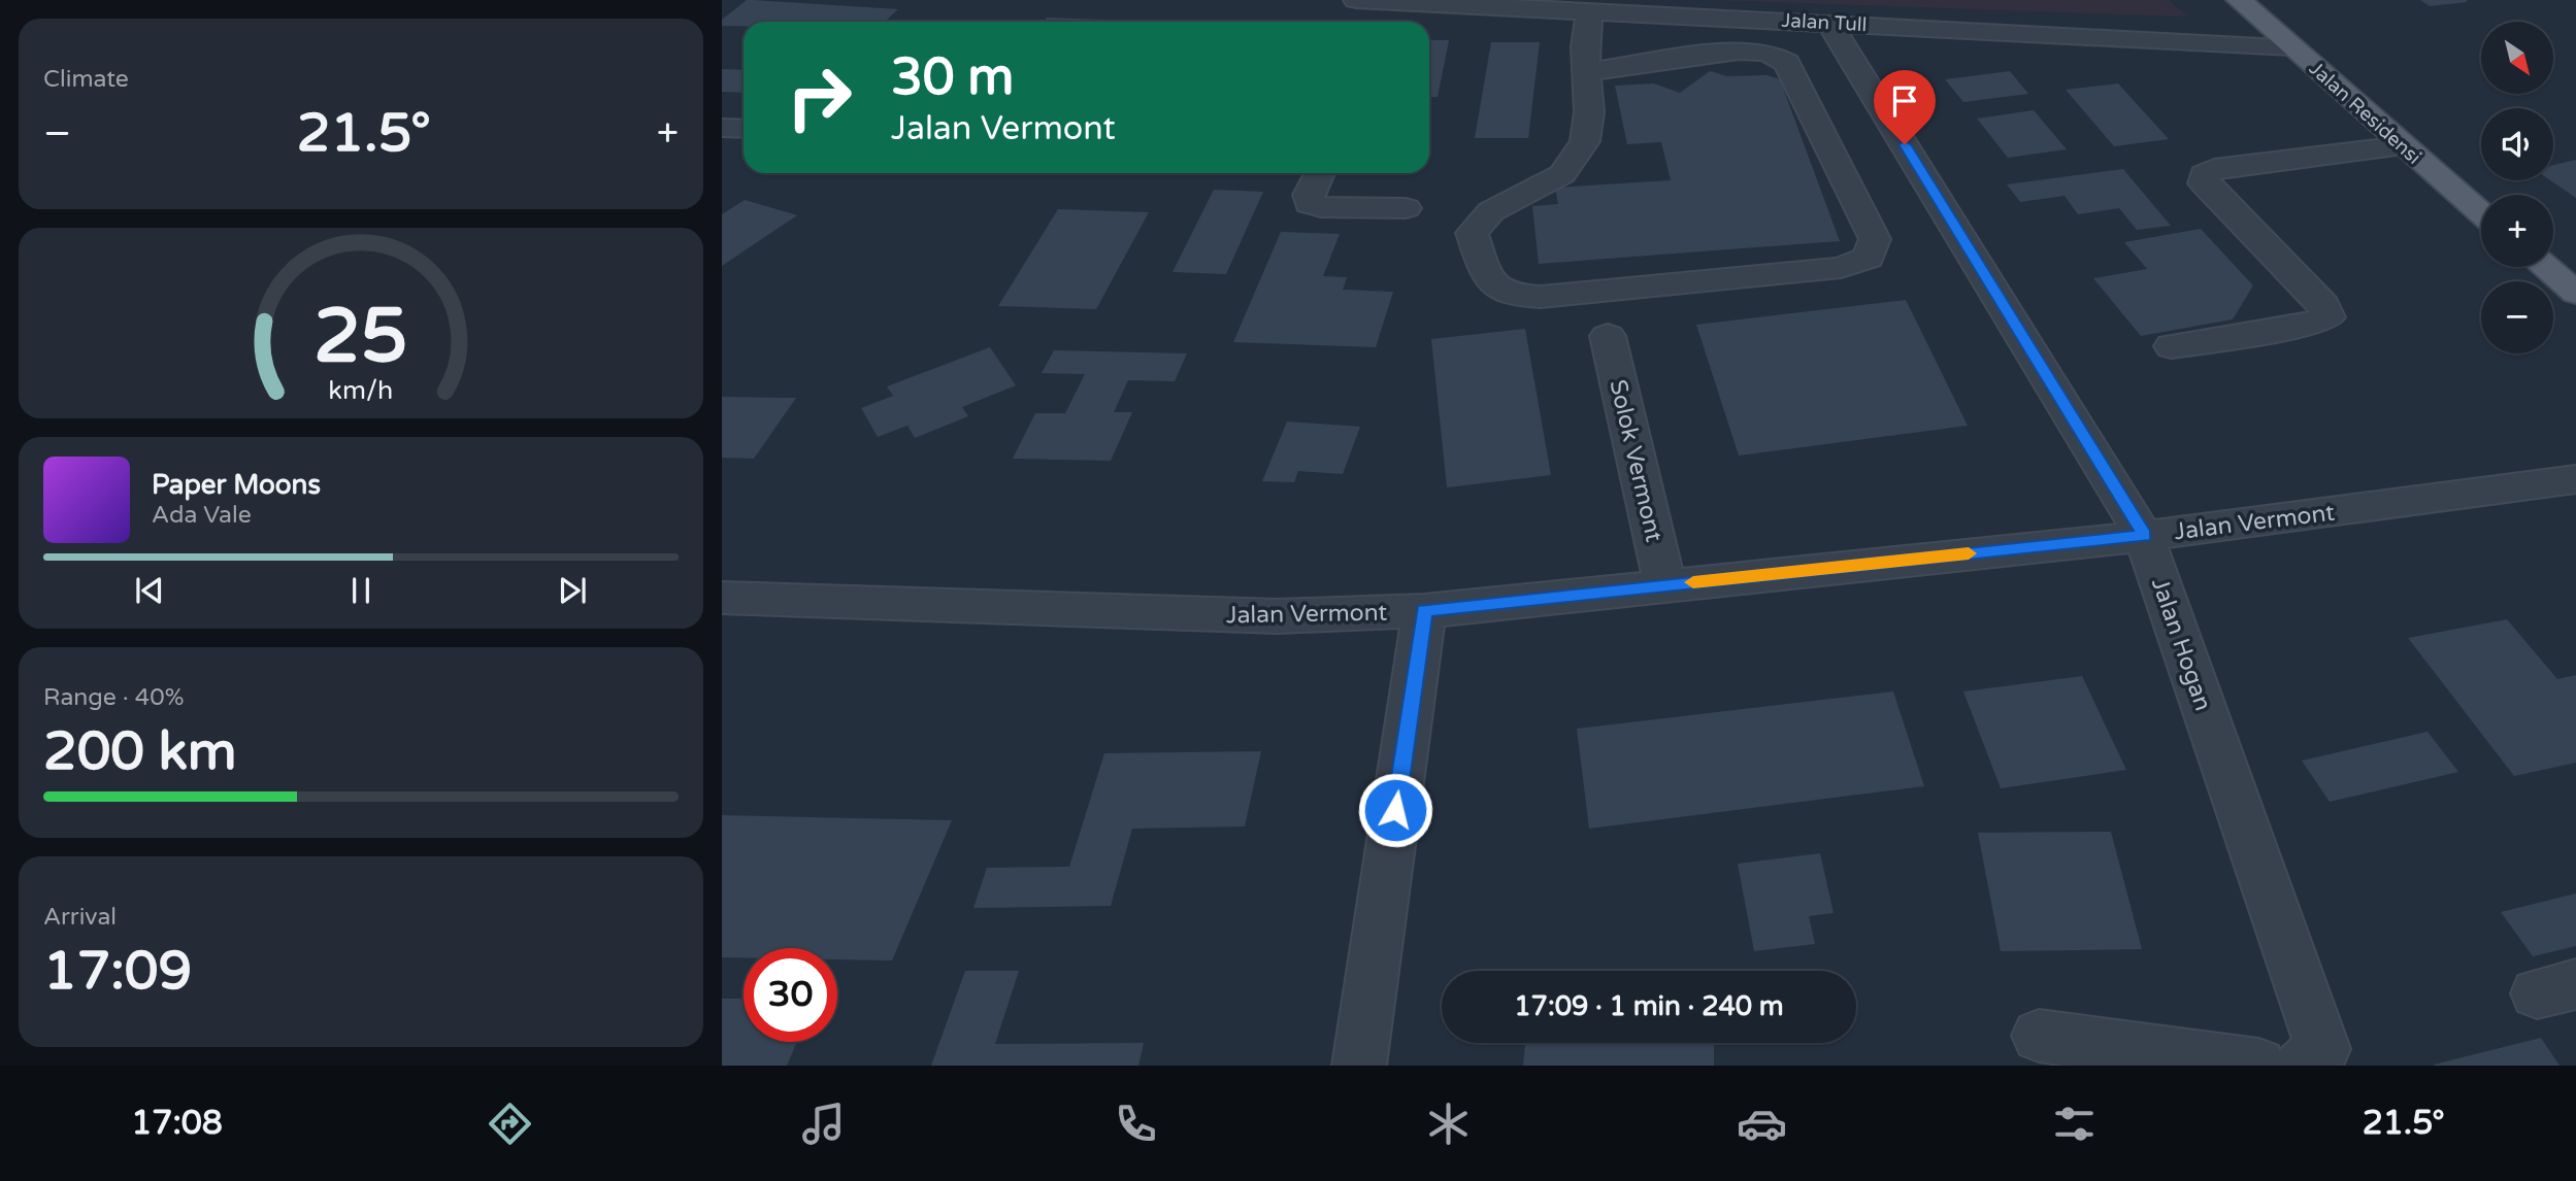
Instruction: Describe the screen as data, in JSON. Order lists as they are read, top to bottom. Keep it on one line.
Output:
{"streets":{"main road":["Jalan Residensi"],"street":["Jalan Tull","Solok Vermont","Jalan Vermont","Jalan Hogan"]},"crossings":[["Jalan Tull","Jalan Residensi"],["Jalan Tull","Jalan Hogan"],["Solok Vermont","Jalan Vermont"],["Jalan Vermont","Jalan Hogan"]],"north":"bottom right","page":{"tile":["Climate",["Range · 40%","200 km"],["Arrival","17:09"]],"map_buttons":["+","−"],"turn":["30 m","Jalan Vermont"],"heat":["−","21.5°","+"],"song":["Paper Moons","Ada Vale"],"limit":"30","trip":"17:09 · 1 min · 240 m","tabs":["17:08","21.5°"],"gauge":["25","km/h"]}}
